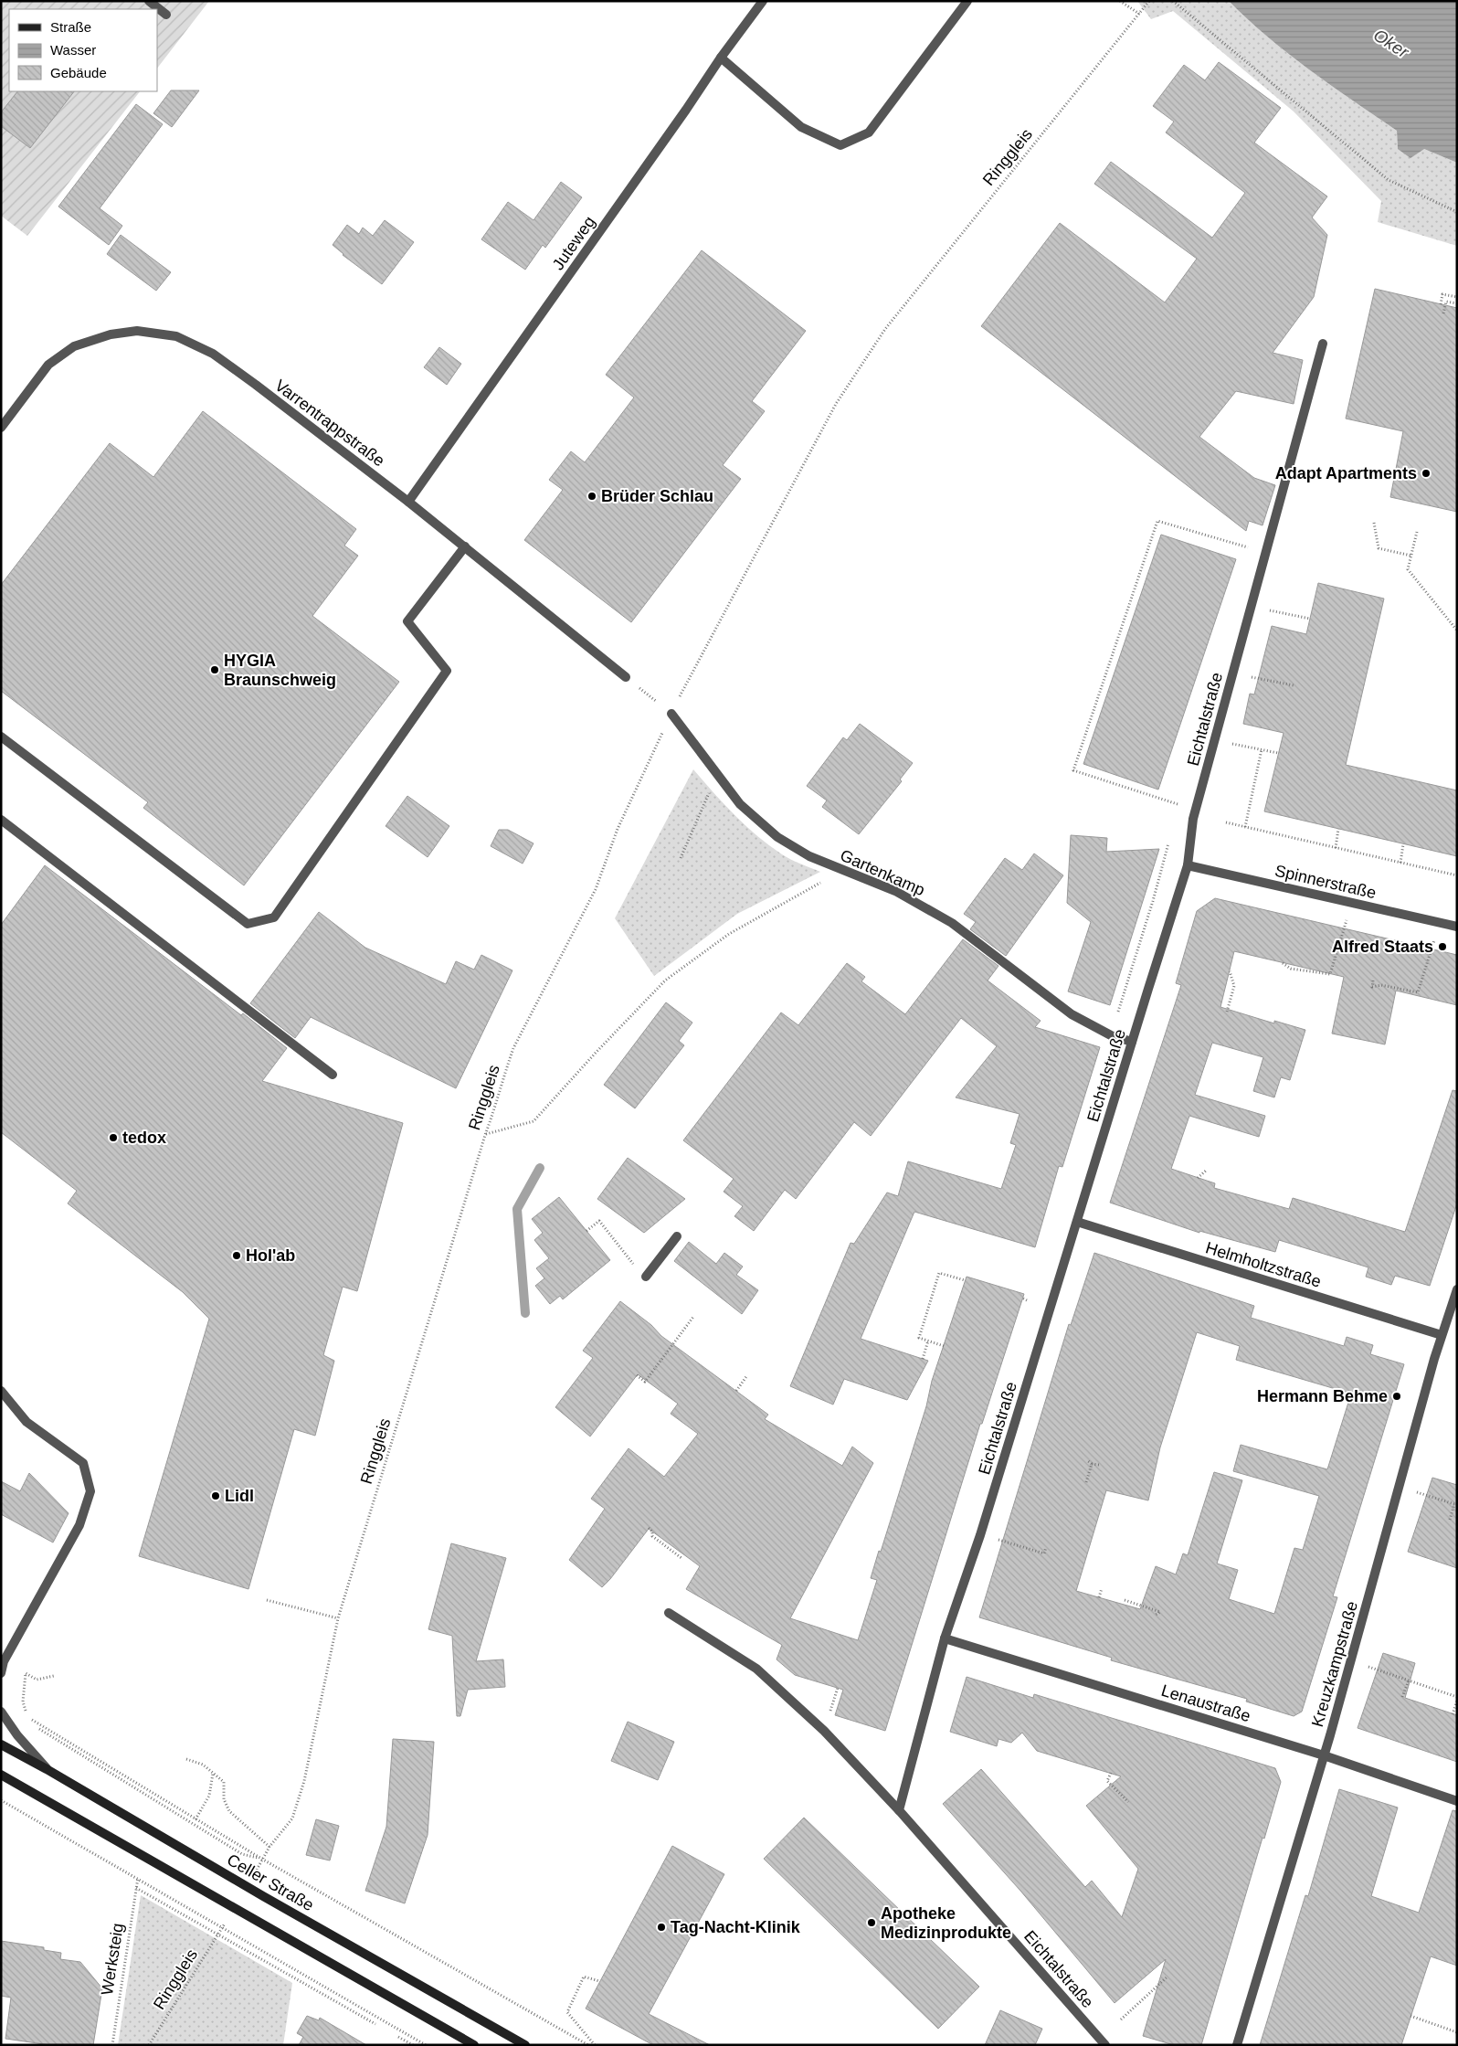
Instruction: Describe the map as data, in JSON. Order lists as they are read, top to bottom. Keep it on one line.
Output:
{"streets":{"main road":["Celler Straße"],"street":["Juteweg","Varrentrappstraße","Eichtalstraße","Gartenkamp","Spinnerstraße","Helmholtzstraße","Kreuzkampstraße","Lenaustraße"],"path":["Ringgleis","Werksteig"]},"crossings":[["Ringgleis","Gartenkamp"],["Juteweg","Varrentrappstraße"],["Eichtalstraße","Gartenkamp"],["Eichtalstraße","Spinnerstraße"],["Eichtalstraße","Helmholtzstraße"],["Eichtalstraße","Lenaustraße"],["Helmholtzstraße","Kreuzkampstraße"],["Kreuzkampstraße","Lenaustraße"]],"water":["Oker"],"places":["Adapt Apartments","Brüder Schlau","HYGIA Braunschweig","Alfred Staats","tedox","Hol'ab","Hermann Behme","Lidl","Apotheke Medizinprodukte","Tag-Nacht-Klinik"],"legend":["Straße","Wasser","Gebäude"]}
